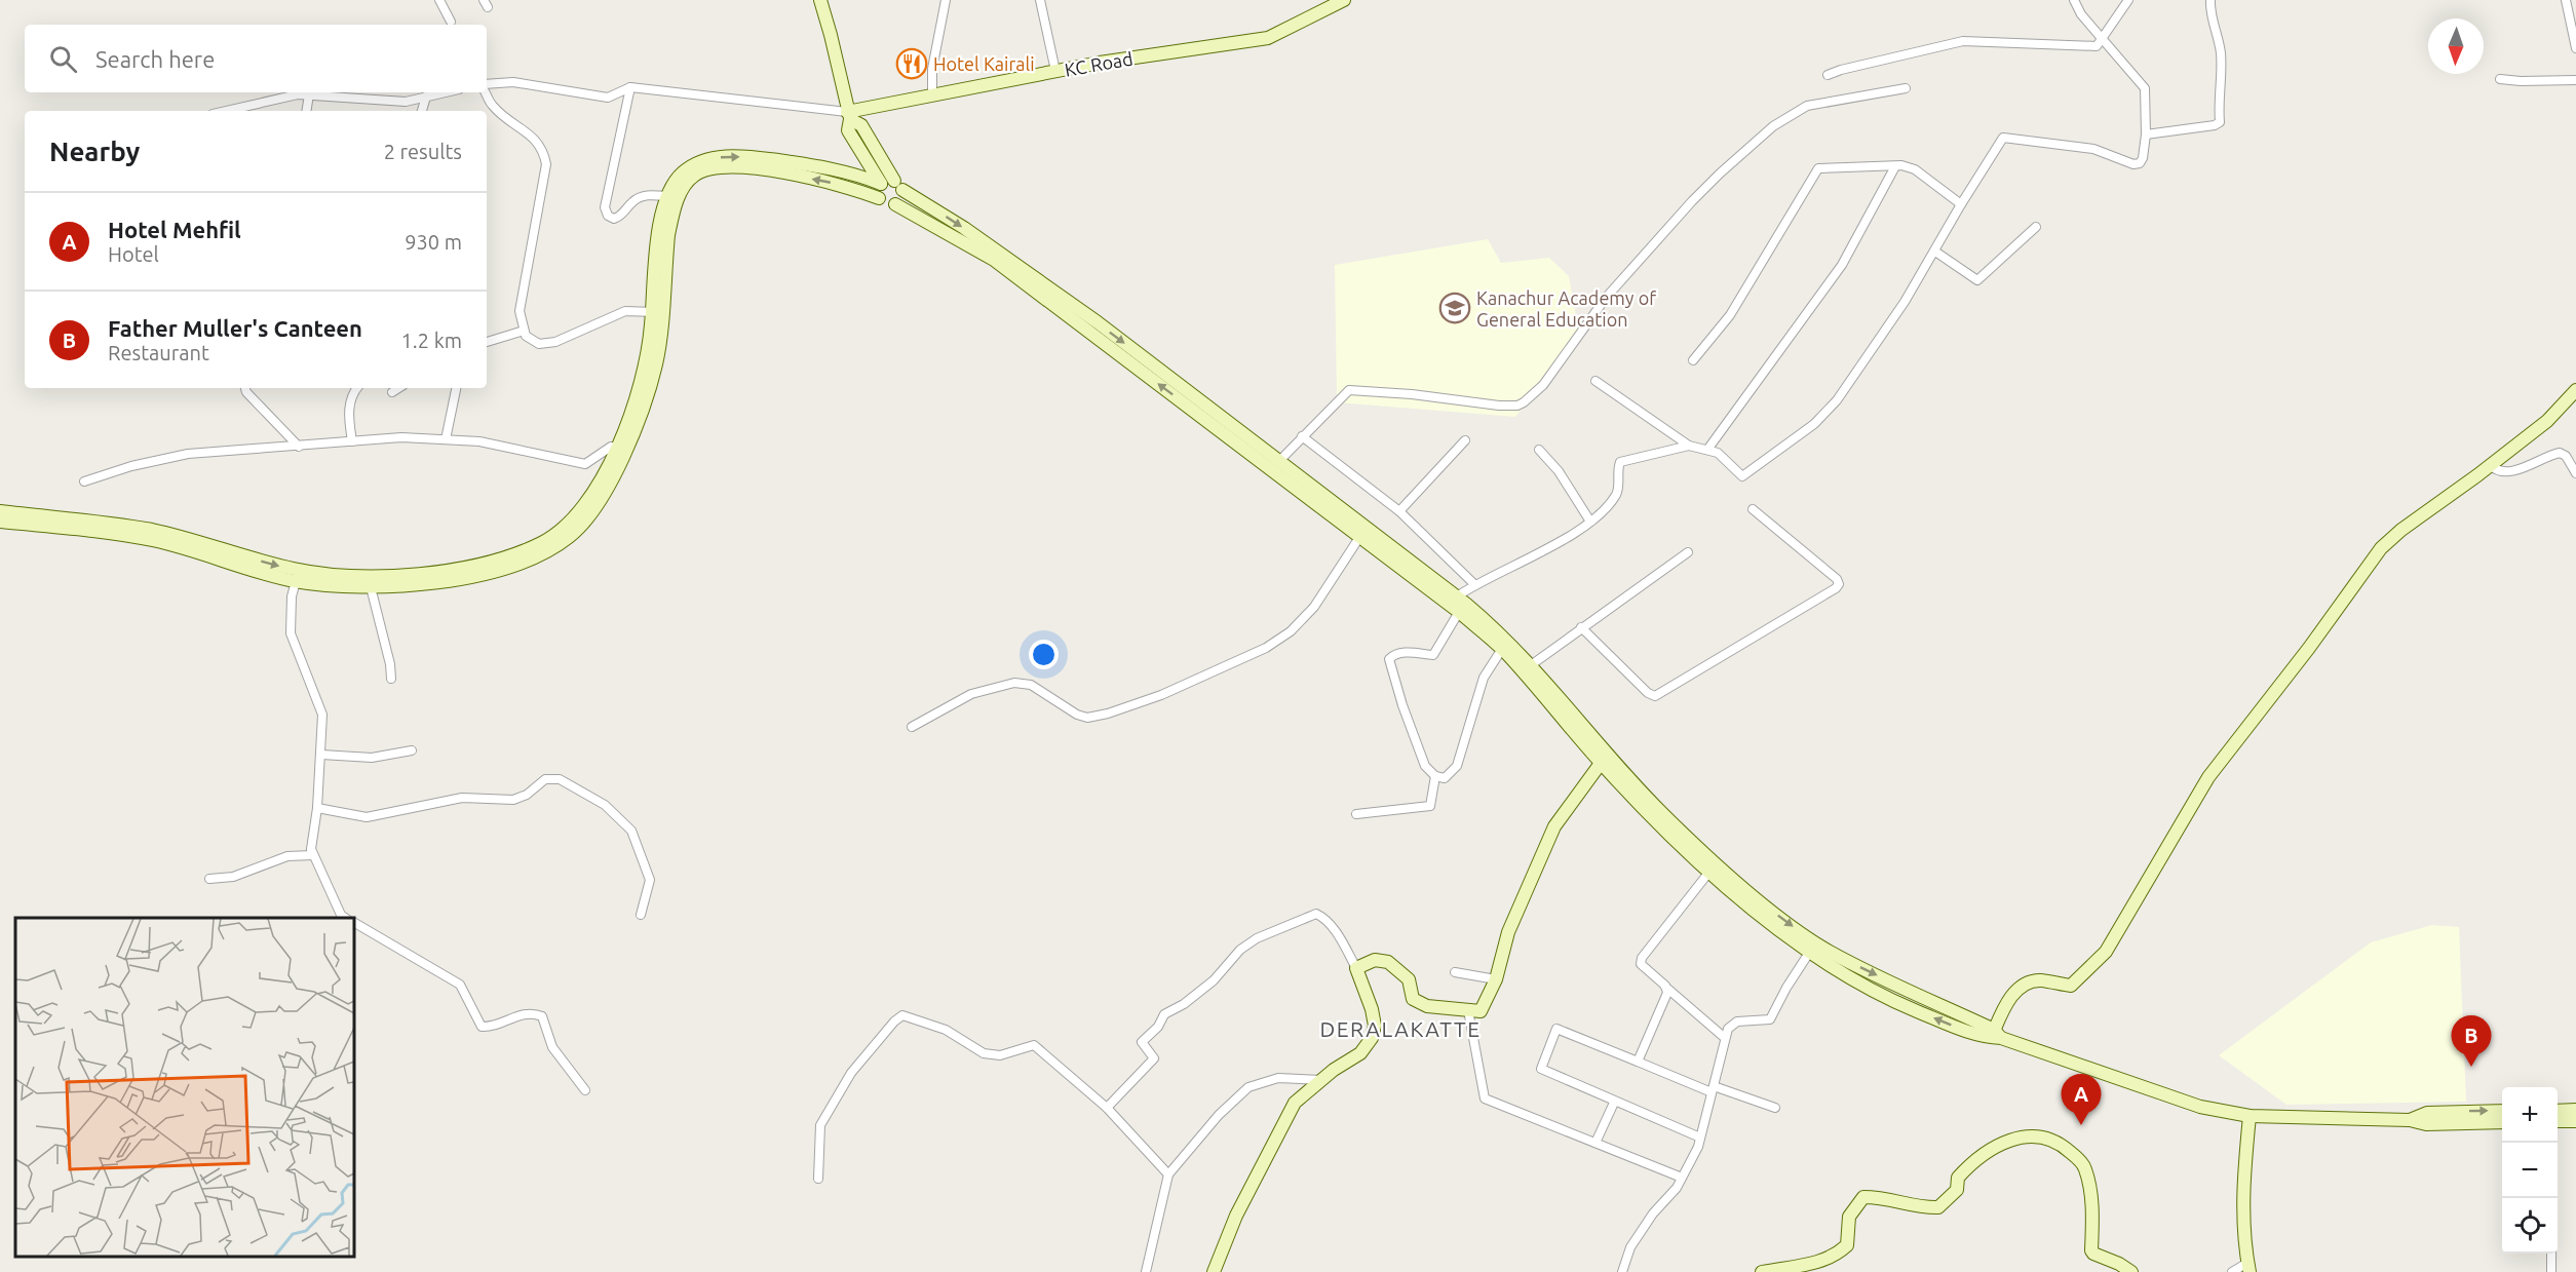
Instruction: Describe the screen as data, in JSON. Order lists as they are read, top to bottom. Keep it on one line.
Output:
{"streets":{"main road":["KC Road"]},"districts":["DERALAKATTE"],"places":{"restaurant":["Hotel Kairali"],"school or university":["Kanachur Academy of General Education"]},"north":"bottom","page":{"search":"Search here","heading":["Nearby","2 results"],"list":[{"mark":"A","name":"Hotel Mehfil","note":"Hotel","value":"930 m"},{"mark":"B","name":"Father Muller's Canteen","note":"Restaurant","value":"1.2 km"}],"pins":["B","A"],"map_buttons":["+","−"]}}
